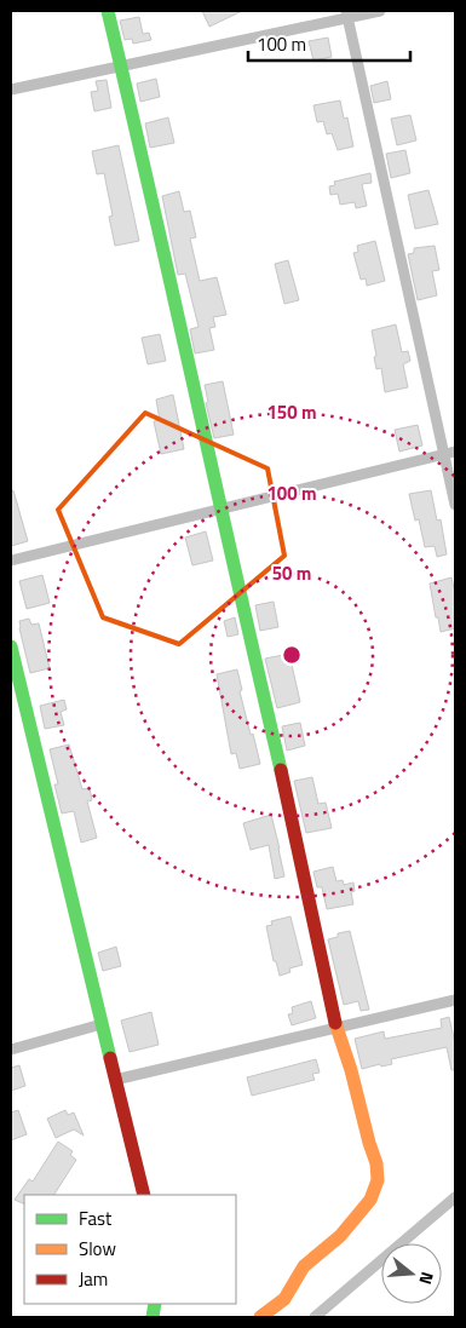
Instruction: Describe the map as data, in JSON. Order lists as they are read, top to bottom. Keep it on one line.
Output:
{"legend":["Fast","Slow","Jam"],"scale_bar":"100 m","north":"right","rings":["150 m","100 m","50 m"]}
